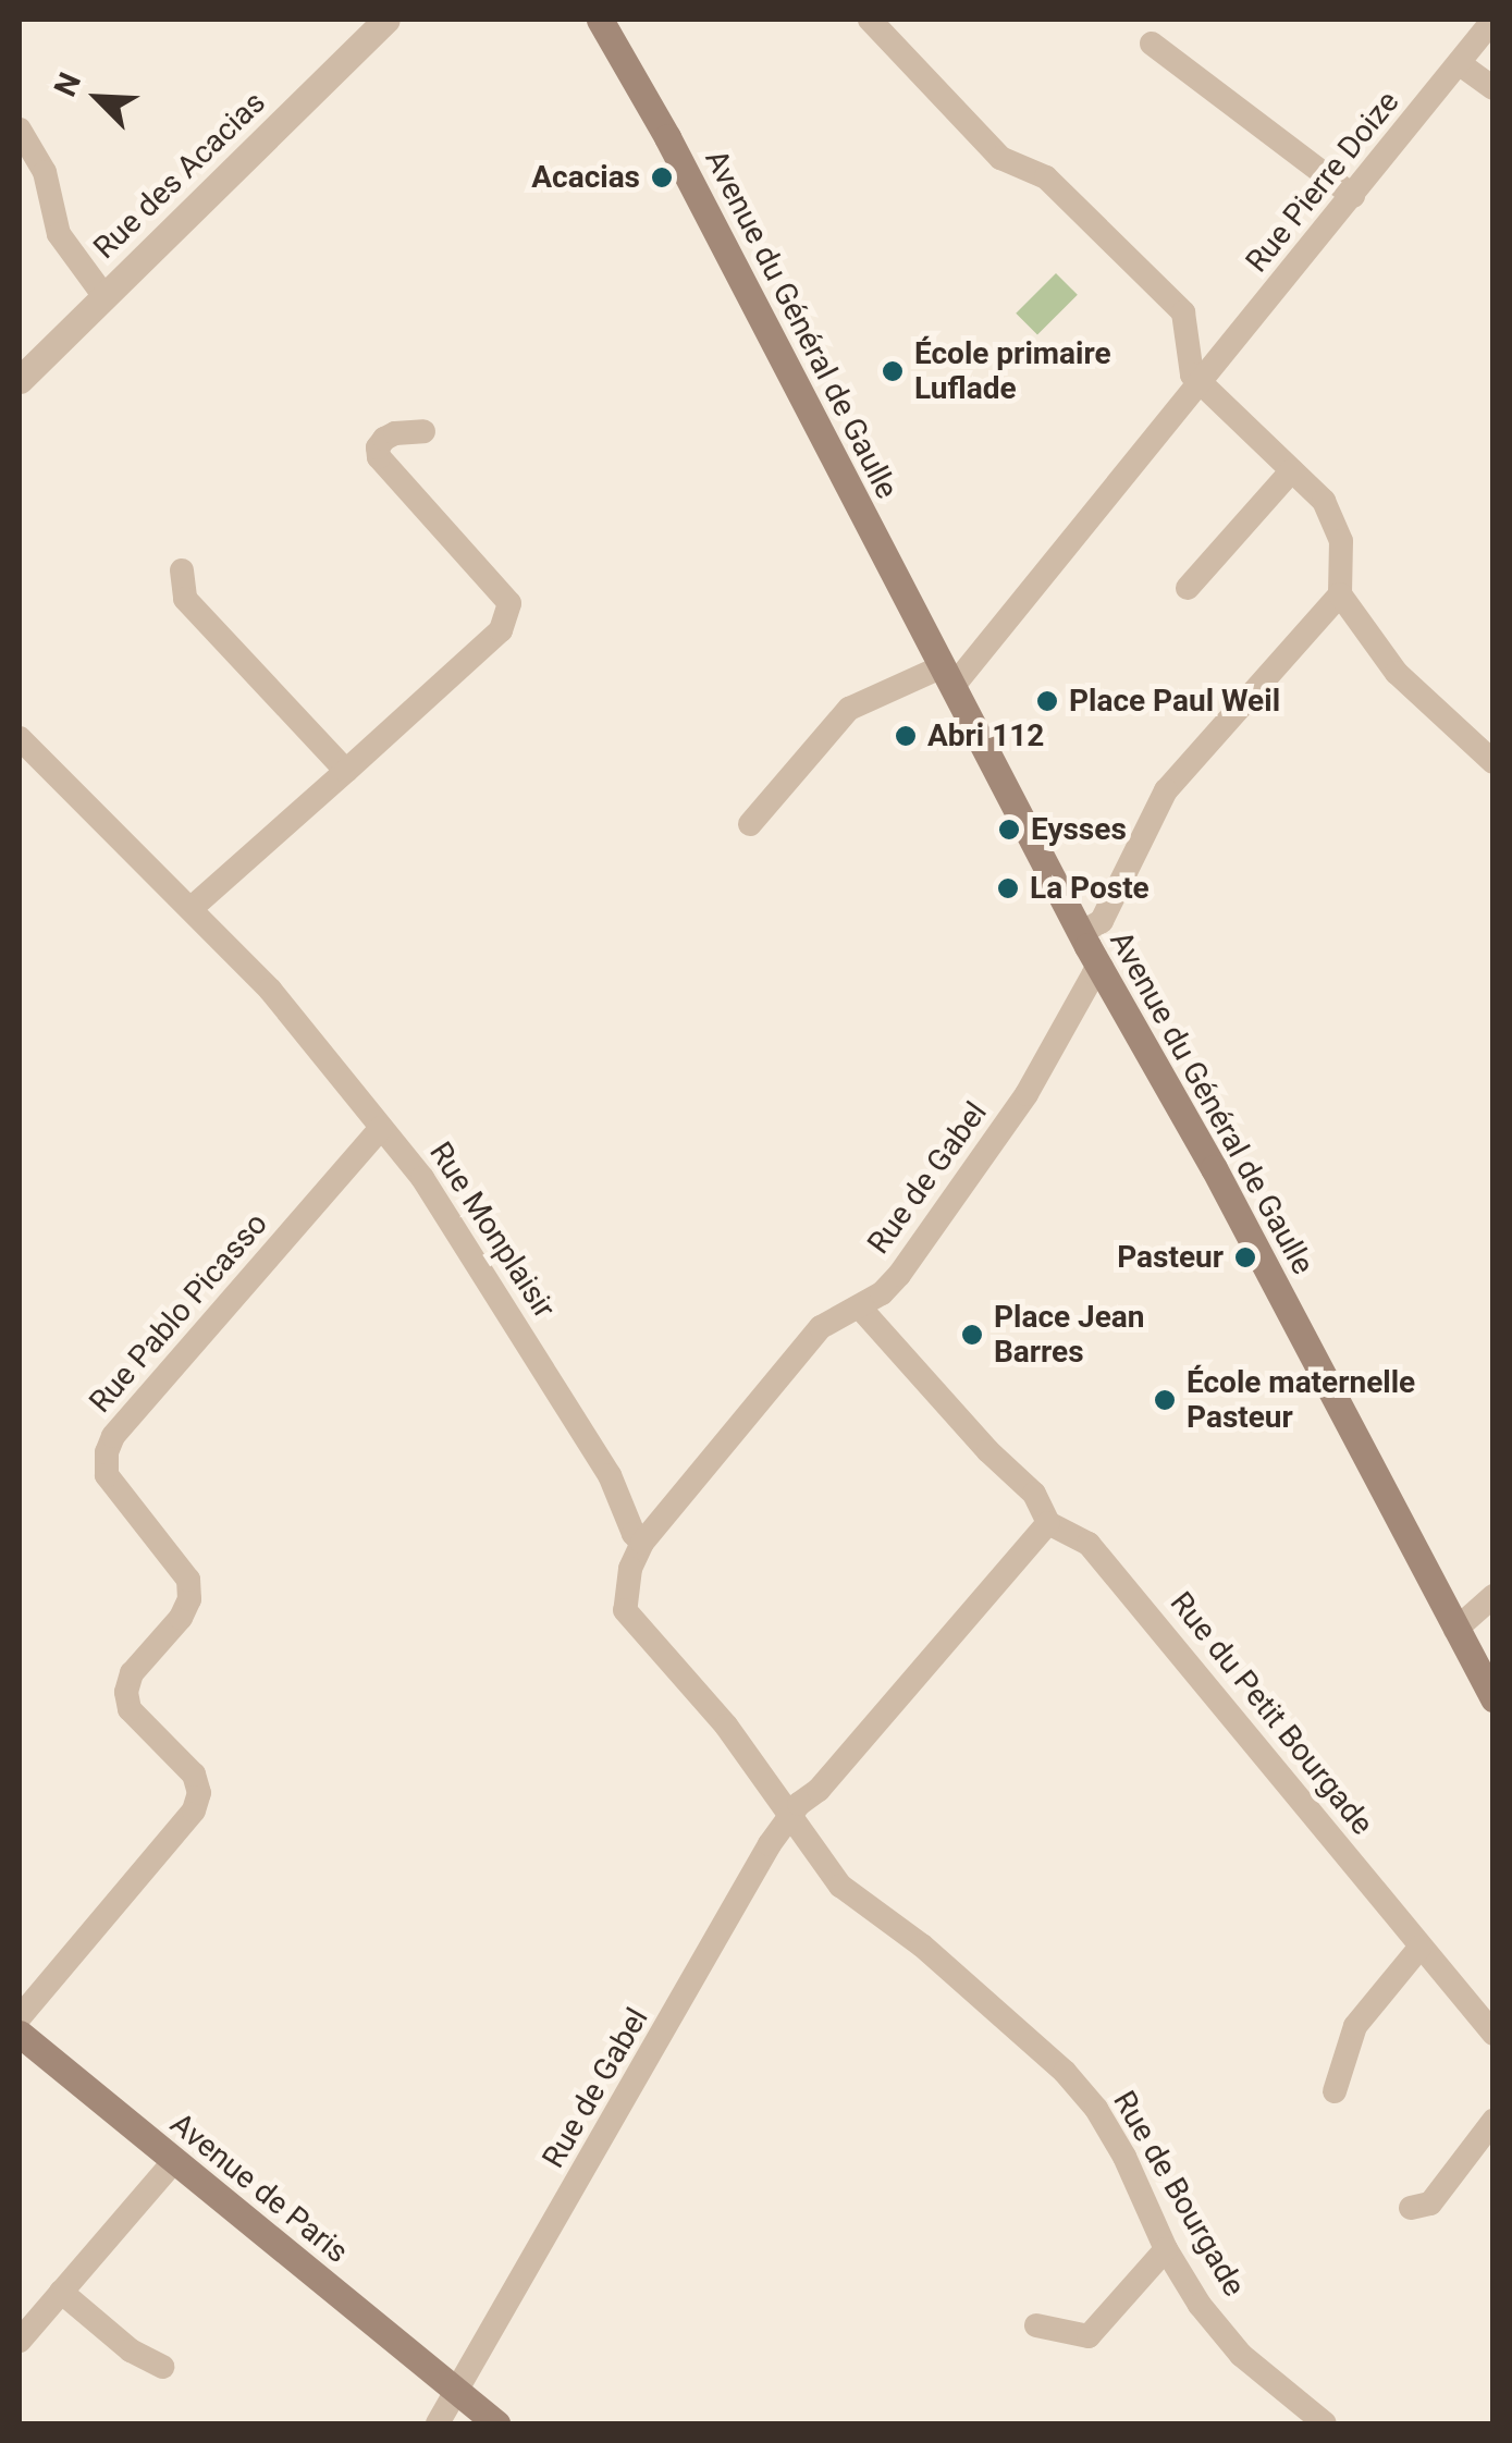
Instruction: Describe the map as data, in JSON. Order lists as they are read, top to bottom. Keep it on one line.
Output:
{"streets":{"main road":["Avenue du Général de Gaulle","Avenue de Paris"],"street":["Rue des Acacias","Rue Pierre Doize","Rue de Gabel","Rue Monplaisir","Rue Pablo Picasso","Rue du Petit Bourgade","Rue de Bourgade"]},"crossings":[["Rue Pierre Doize","Avenue du Général de Gaulle"],["Avenue du Général de Gaulle","Rue de Gabel"],["Rue de Gabel","Rue Monplaisir"],["Rue de Gabel","Rue du Petit Bourgade"],["Rue de Gabel","Avenue de Paris"],["Rue de Gabel","Rue de Bourgade"],["Rue Monplaisir","Rue Pablo Picasso"]],"places":["Acacias","École primaire Luflade","Place Paul Weil","Abri 112","Eysses","La Poste","Pasteur","Place Jean Barres","École maternelle Pasteur"],"north":"top left"}
